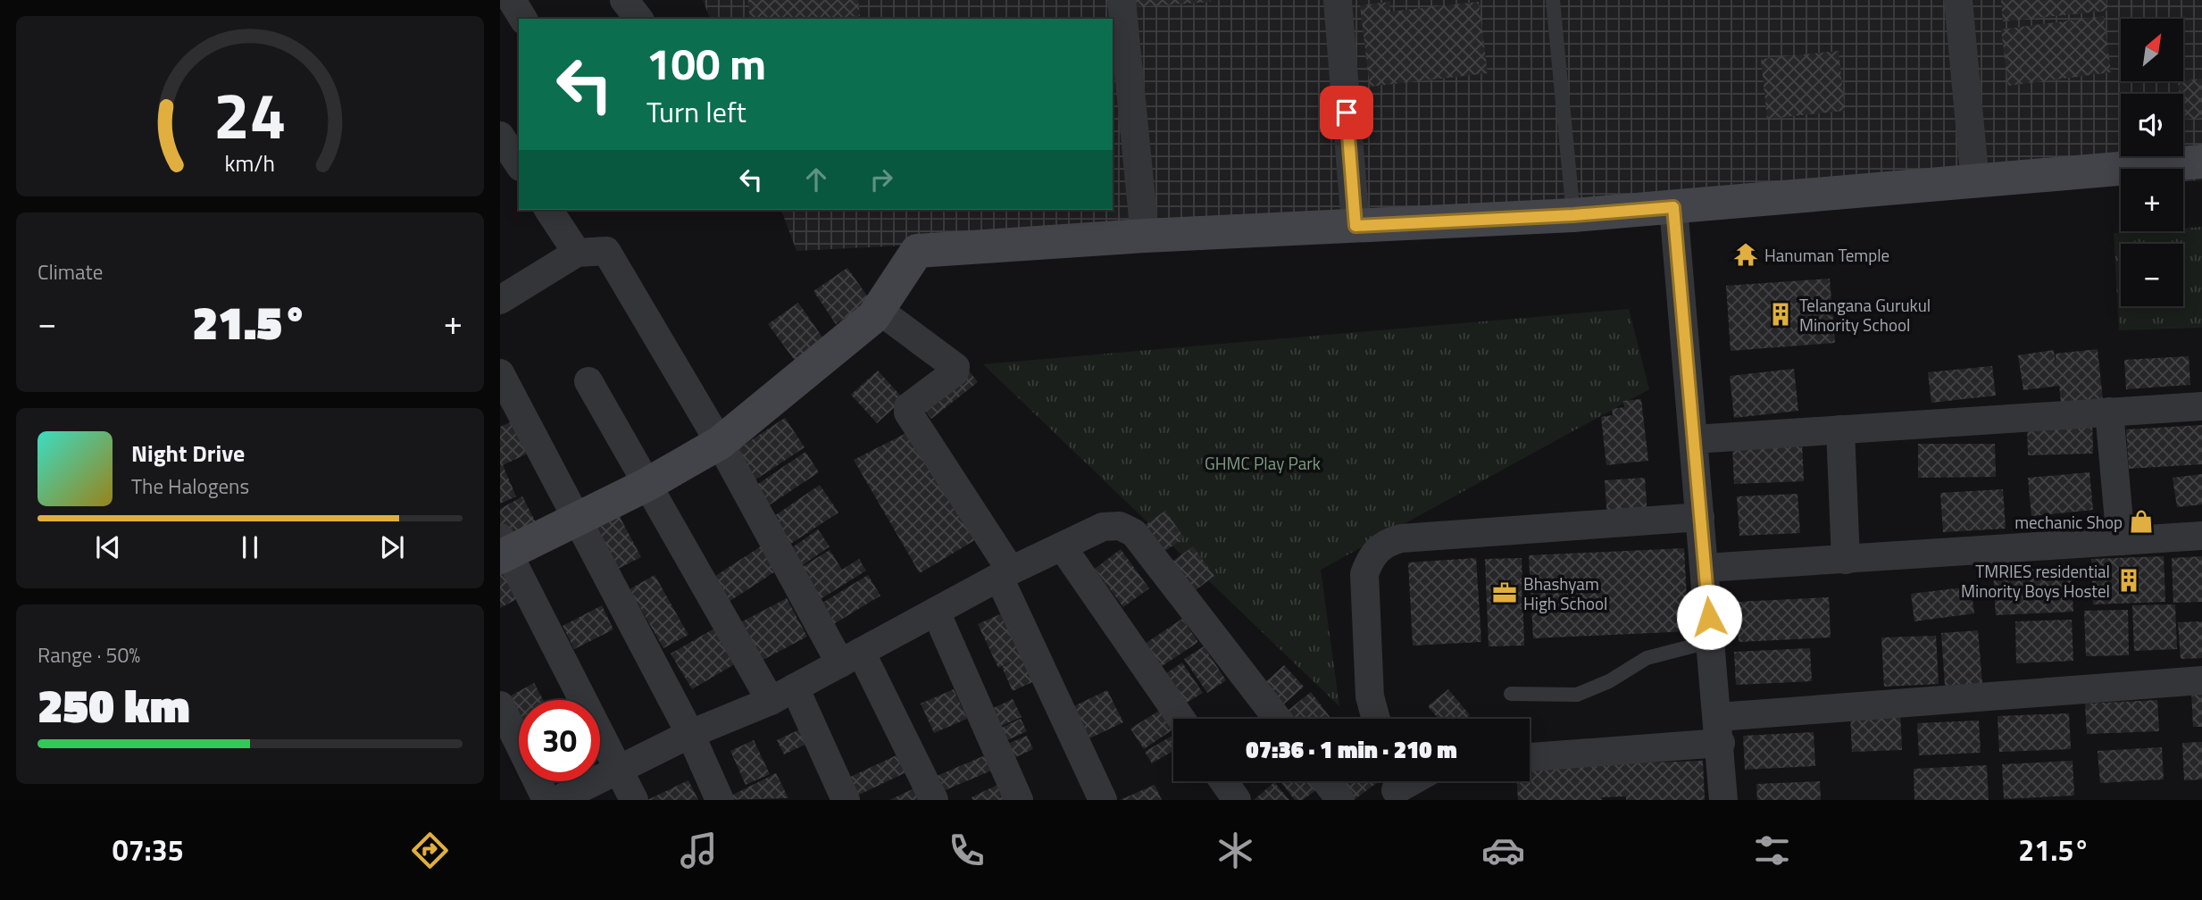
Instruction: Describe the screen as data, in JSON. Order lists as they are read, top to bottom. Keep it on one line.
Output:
{"parks":["GHMC Play Park"],"places":{"temple":["Hanuman Temple"],"building":["Telangana Gurukul Minority School","TMRIES residential Minority Boys Hostel"],"shop":["mechanic Shop"],"office":["Bhashyam High School"]},"north":"top right","page":{"map_buttons":["+","−"],"turn":["100 m","Turn left"],"tile":["Climate",["Range · 50%","250 km"]],"heat":["−","21.5°","+"],"song":["Night Drive","The Halogens"],"limit":"30","trip":"07:36 · 1 min · 210 m","tabs":["07:35","21.5°"],"gauge":["24","km/h"]}}
